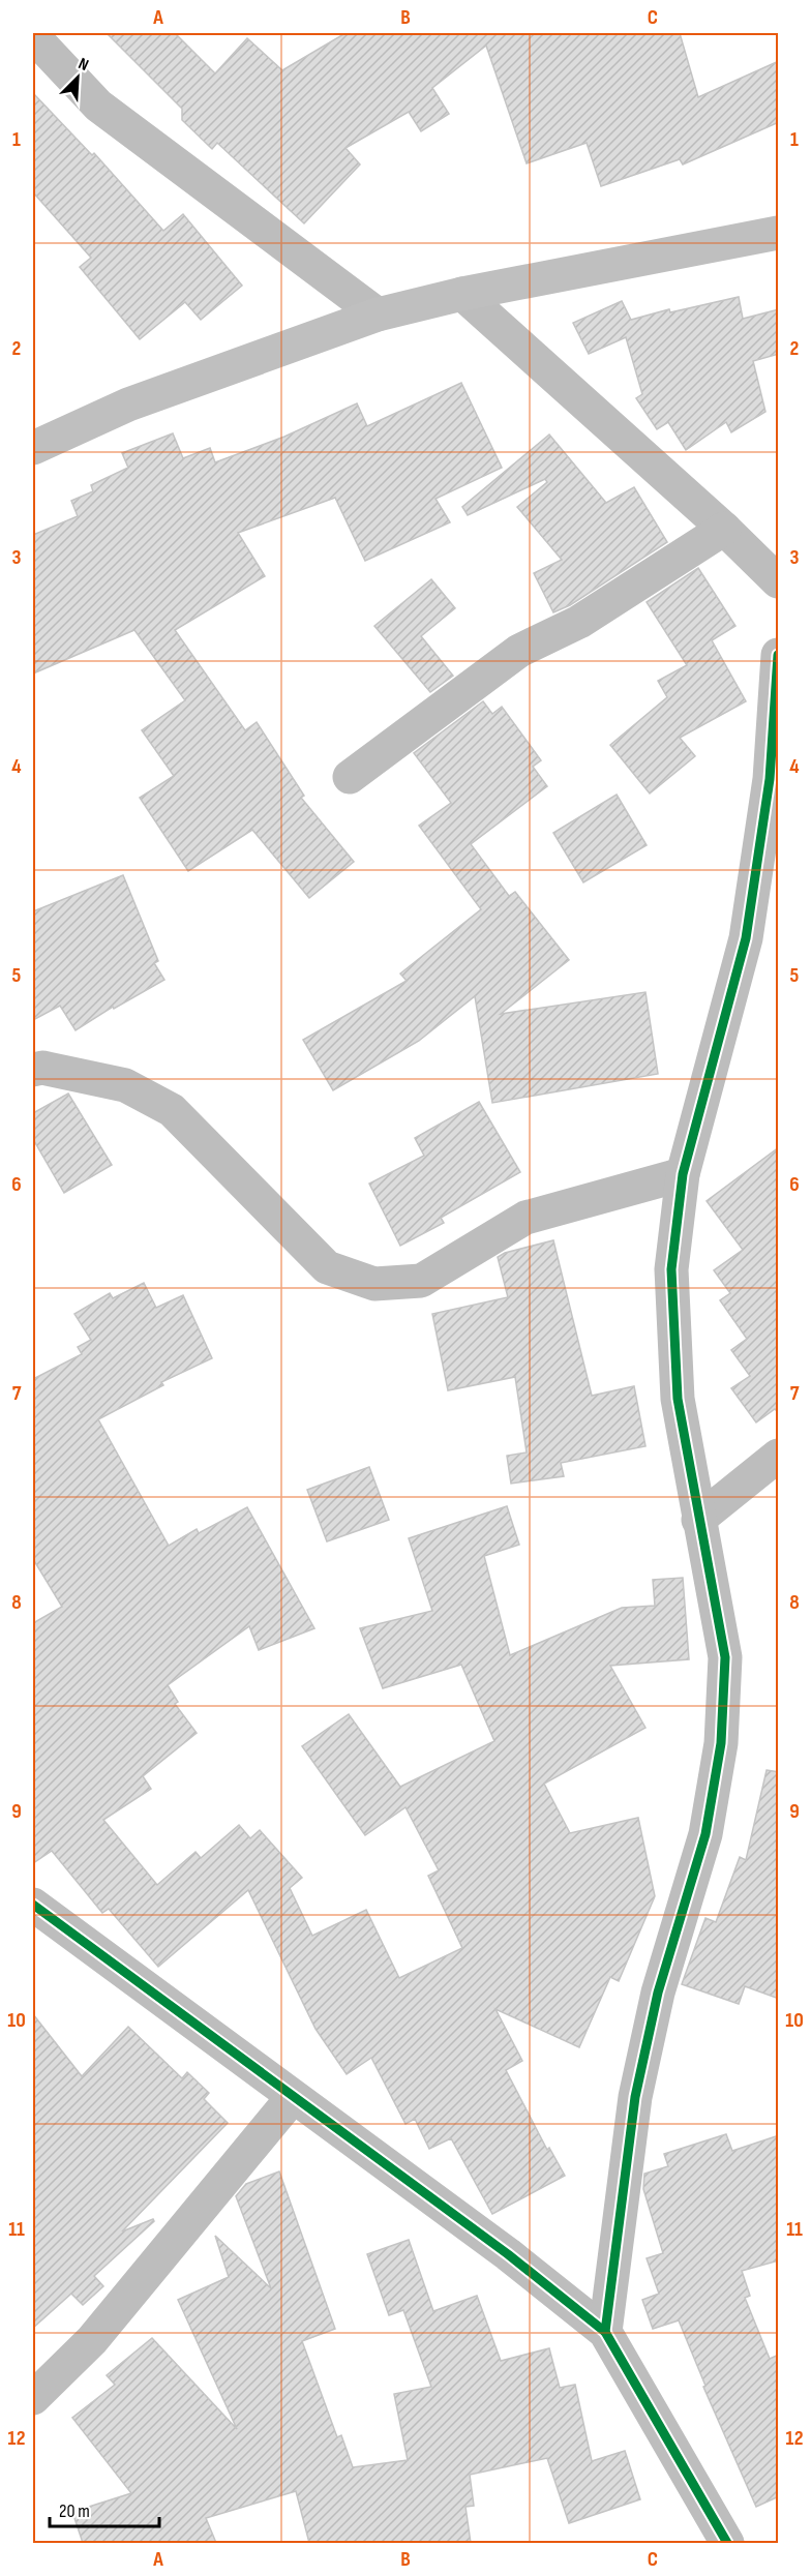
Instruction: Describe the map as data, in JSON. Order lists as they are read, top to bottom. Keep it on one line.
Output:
{"scale_bar":"20 m","north":"top right","grid":{"columns":["A","B","C"],"rows":["1","2","3","4","5","6","7","8","9","10","11","12"]}}
